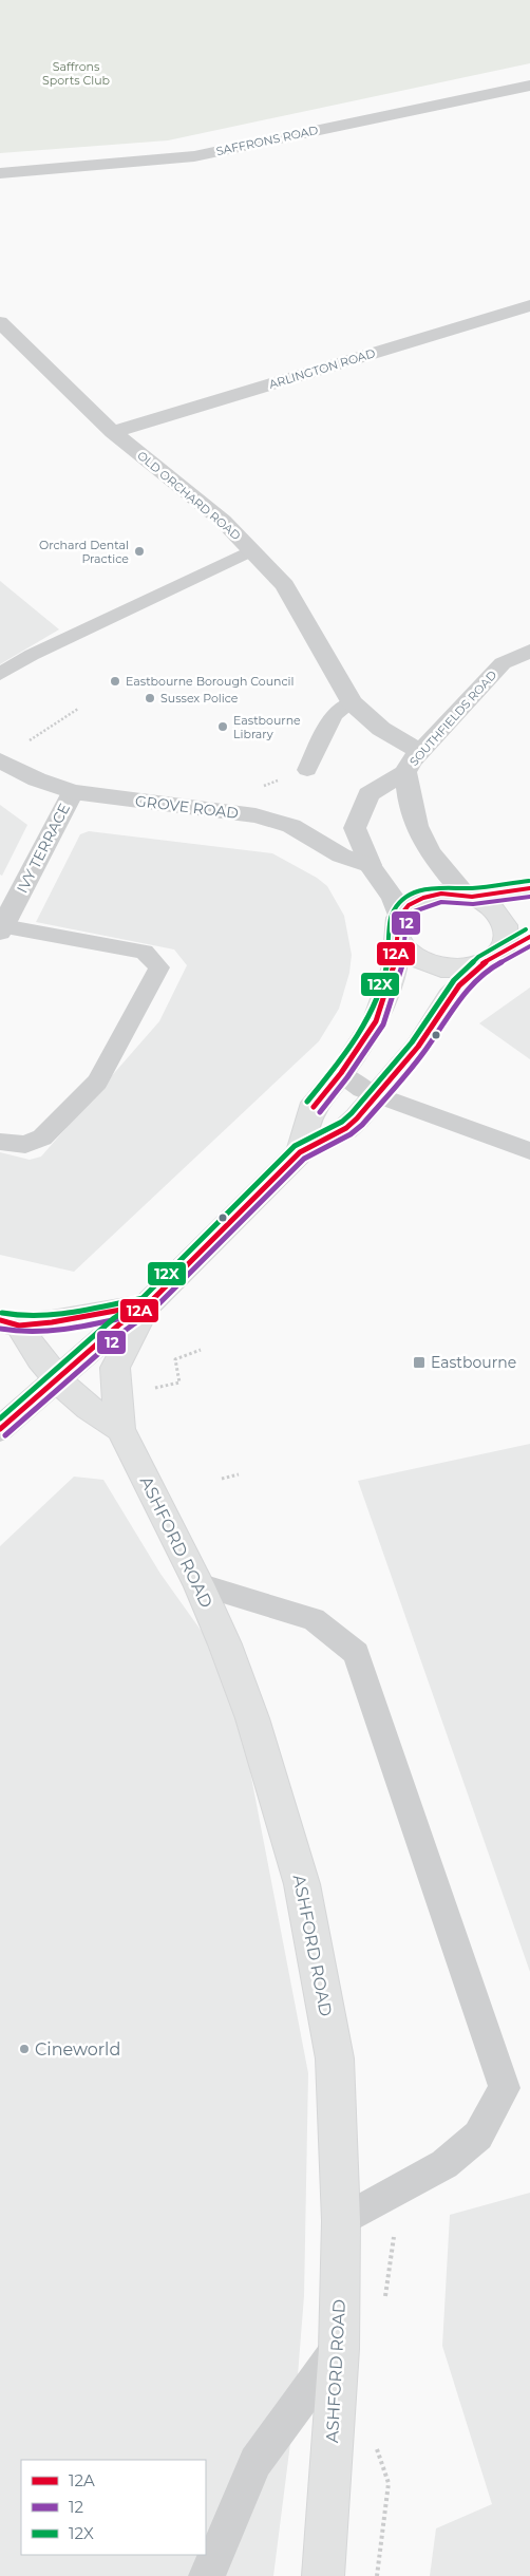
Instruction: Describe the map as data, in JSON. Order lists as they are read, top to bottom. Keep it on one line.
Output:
{"streets":{"main road":["ASHFORD ROAD"],"street":["SAFFRONS ROAD","ARLINGTON ROAD","OLD ORCHARD ROAD","SOUTHFIELDS ROAD","GROVE ROAD","IVY TERRACE"]},"crossings":[["ARLINGTON ROAD","OLD ORCHARD ROAD"],["OLD ORCHARD ROAD","SOUTHFIELDS ROAD"],["SOUTHFIELDS ROAD","GROVE ROAD"],["GROVE ROAD","IVY TERRACE"]],"parks":["Saffrons Sports Club"],"places":{"other":["Orchard Dental Practice","Eastbourne Borough Council","Sussex Police","Eastbourne Library","Cineworld"],"transit":["Eastbourne"]},"lines":["transit line 12X","transit line 12A","transit line 12"],"legend":["12A","12","12X"]}
